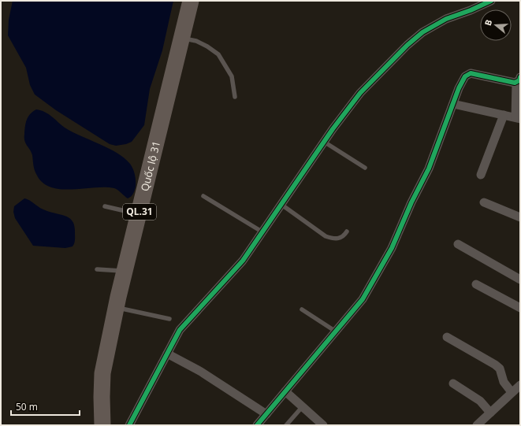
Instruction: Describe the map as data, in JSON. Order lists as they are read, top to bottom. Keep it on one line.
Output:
{"streets":{"highway":["Quốc lộ 31","QL.31"]},"scale_bar":"50 m","north":"left"}
